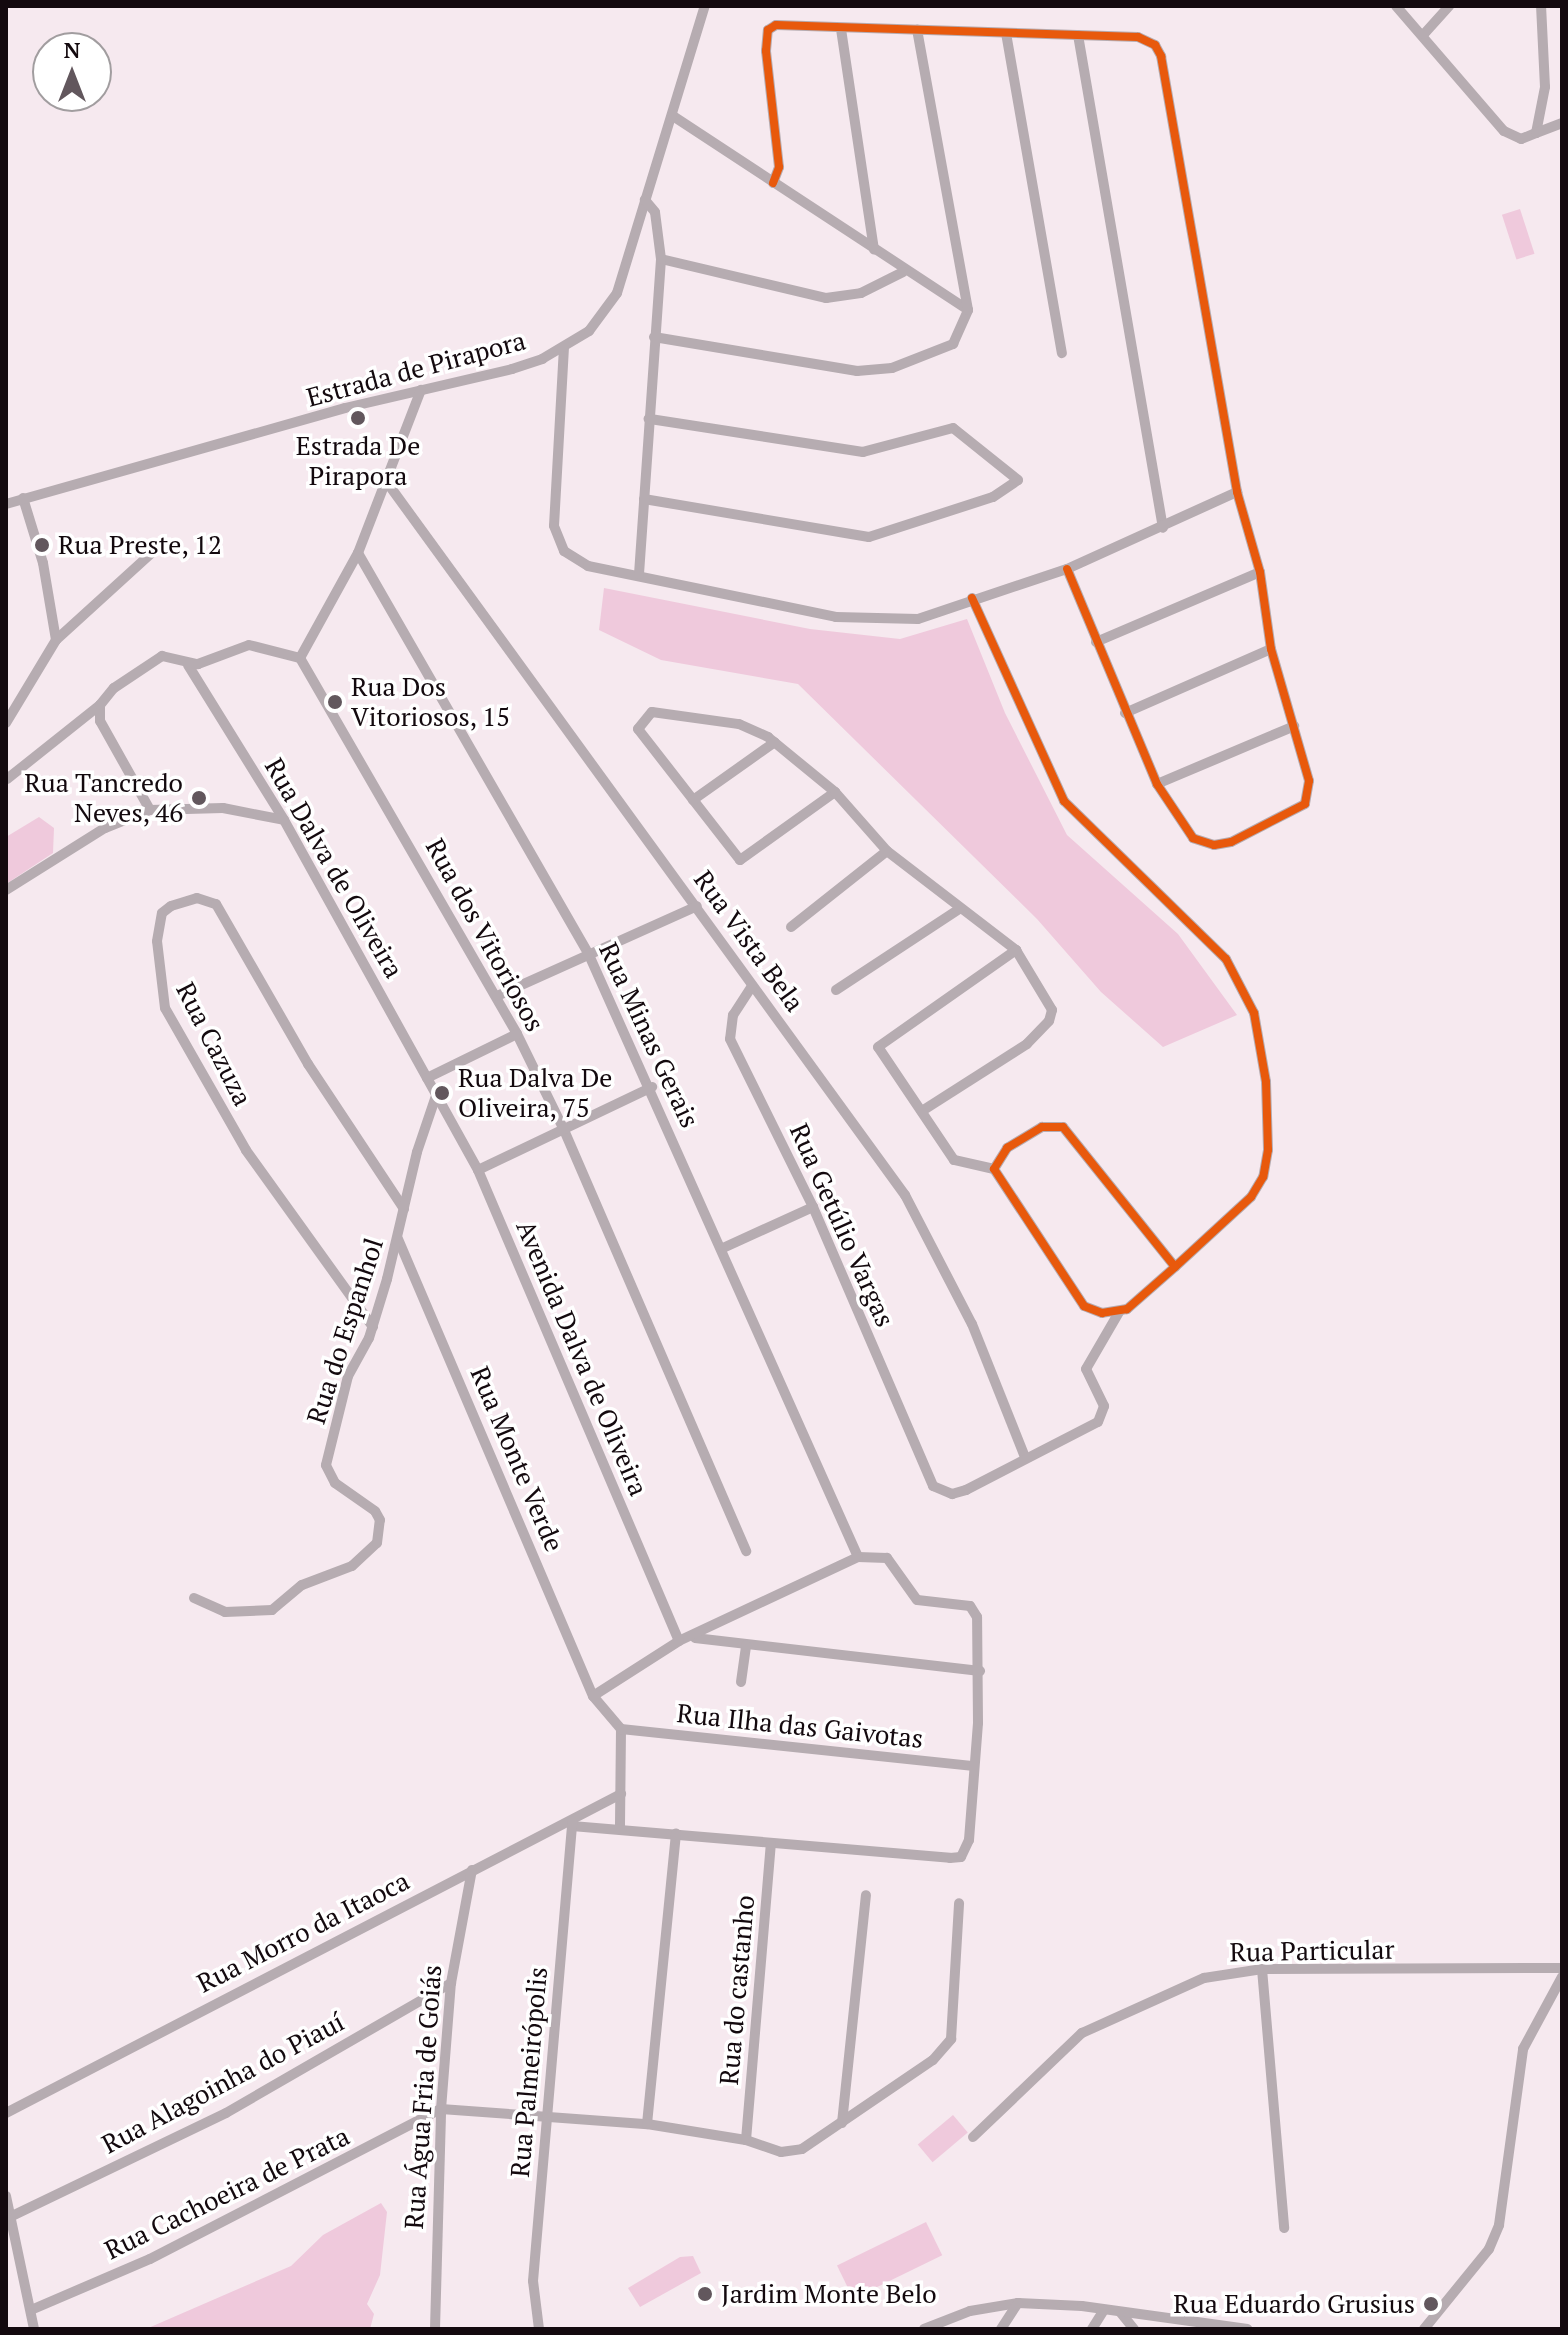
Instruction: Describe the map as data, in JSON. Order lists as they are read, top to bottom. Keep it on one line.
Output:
{"streets":{"street":["Estrada de Pirapora","Rua Dalva de Oliveira","Rua dos Vitoriosos","Rua Vista Bela","Rua Minas Gerais","Rua Cazuza","Rua Getúlio Vargas","Rua do Espanhol","Avenida Dalva de Oliveira","Rua Monte Verde","Rua Ilha das Gaivotas","Rua Morro da Itaoca","Rua Particular","Rua do castanho","Rua Palmeirópolis","Rua Alagoinha do Piauí","Rua Água Fria de Goiás","Rua Cachoeira de Prata"]},"crossings":[["Rua Dalva de Oliveira","Rua do Espanhol"],["Rua Dalva de Oliveira","Avenida Dalva de Oliveira"],["Rua Vista Bela","Rua Getúlio Vargas"],["Rua Cazuza","Rua do Espanhol"],["Rua do Espanhol","Avenida Dalva de Oliveira"],["Rua do Espanhol","Rua Monte Verde"],["Rua Monte Verde","Rua Ilha das Gaivotas"],["Rua Morro da Itaoca","Rua Palmeirópolis"],["Rua Morro da Itaoca","Rua Água Fria de Goiás"],["Rua Alagoinha do Piauí","Rua Água Fria de Goiás"],["Rua Água Fria de Goiás","Rua Cachoeira de Prata"]],"places":["Estrada De Pirapora","Rua Preste, 12","Rua Dos Vitoriosos, 15","Rua Tancredo Neves, 46","Rua Dalva De Oliveira, 75","Jardim Monte Belo","Rua Eduardo Grusius"],"north":"top"}
